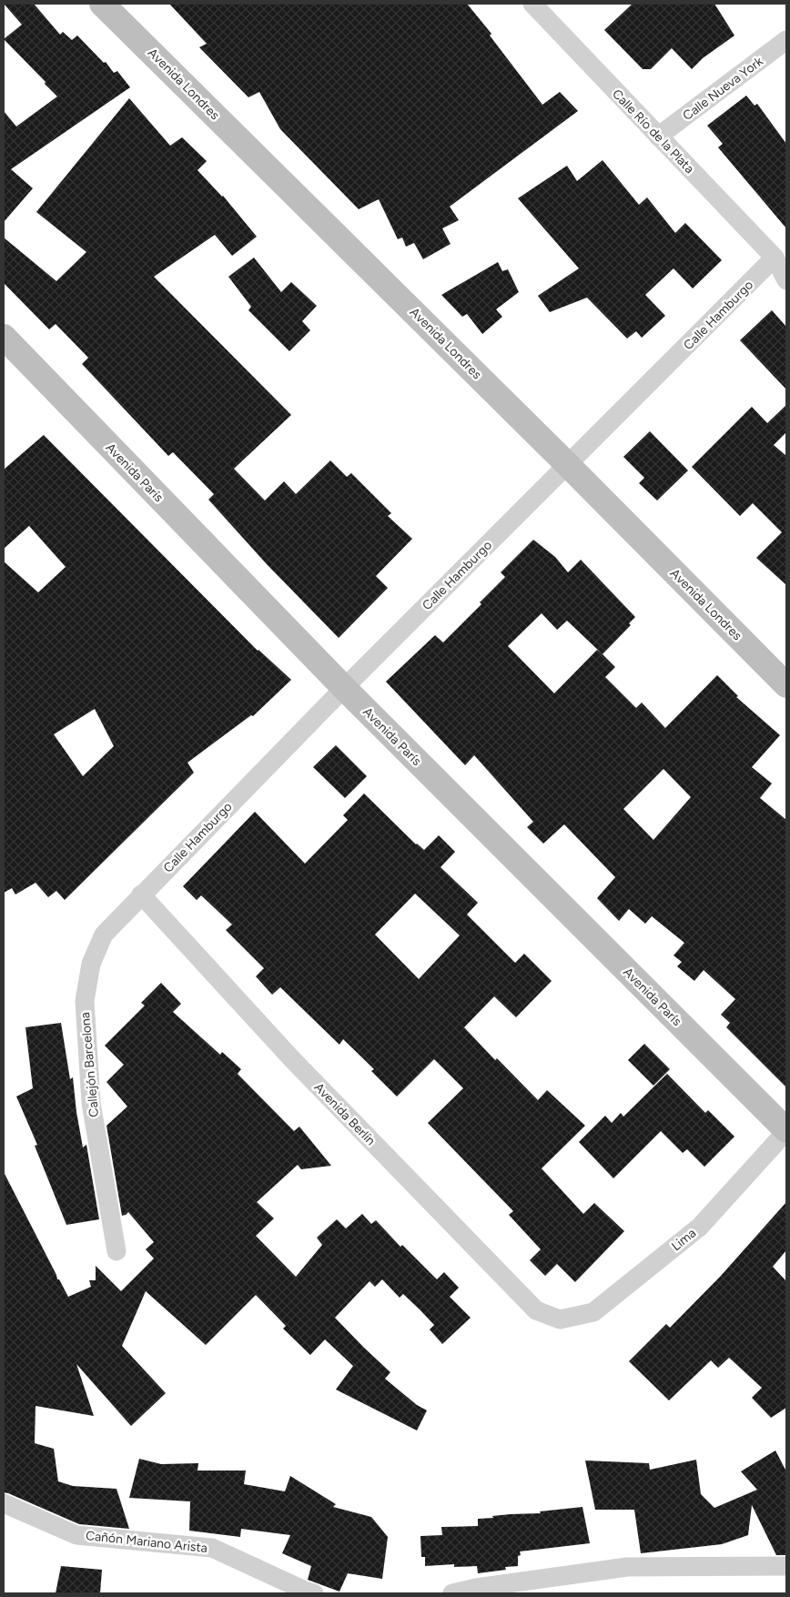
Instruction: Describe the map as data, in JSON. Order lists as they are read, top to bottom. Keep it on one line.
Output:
{"streets":{"main road":["Avenida Londres","Avenida París"],"street":["Calle Nueva York","Calle Río de la Plata","Calle Hamburgo","Callejón Barcelona","Avenida Berlín","Lima","Cañón Mariano Arista"]},"crossings":[["Avenida Londres","Calle Hamburgo"],["Calle Nueva York","Calle Río de la Plata"],["Calle Río de la Plata","Calle Hamburgo"],["Calle Hamburgo","Avenida París"],["Calle Hamburgo","Callejón Barcelona"],["Calle Hamburgo","Avenida Berlín"],["Avenida París","Lima"],["Callejón Barcelona","Avenida Berlín"],["Avenida Berlín","Lima"]]}
